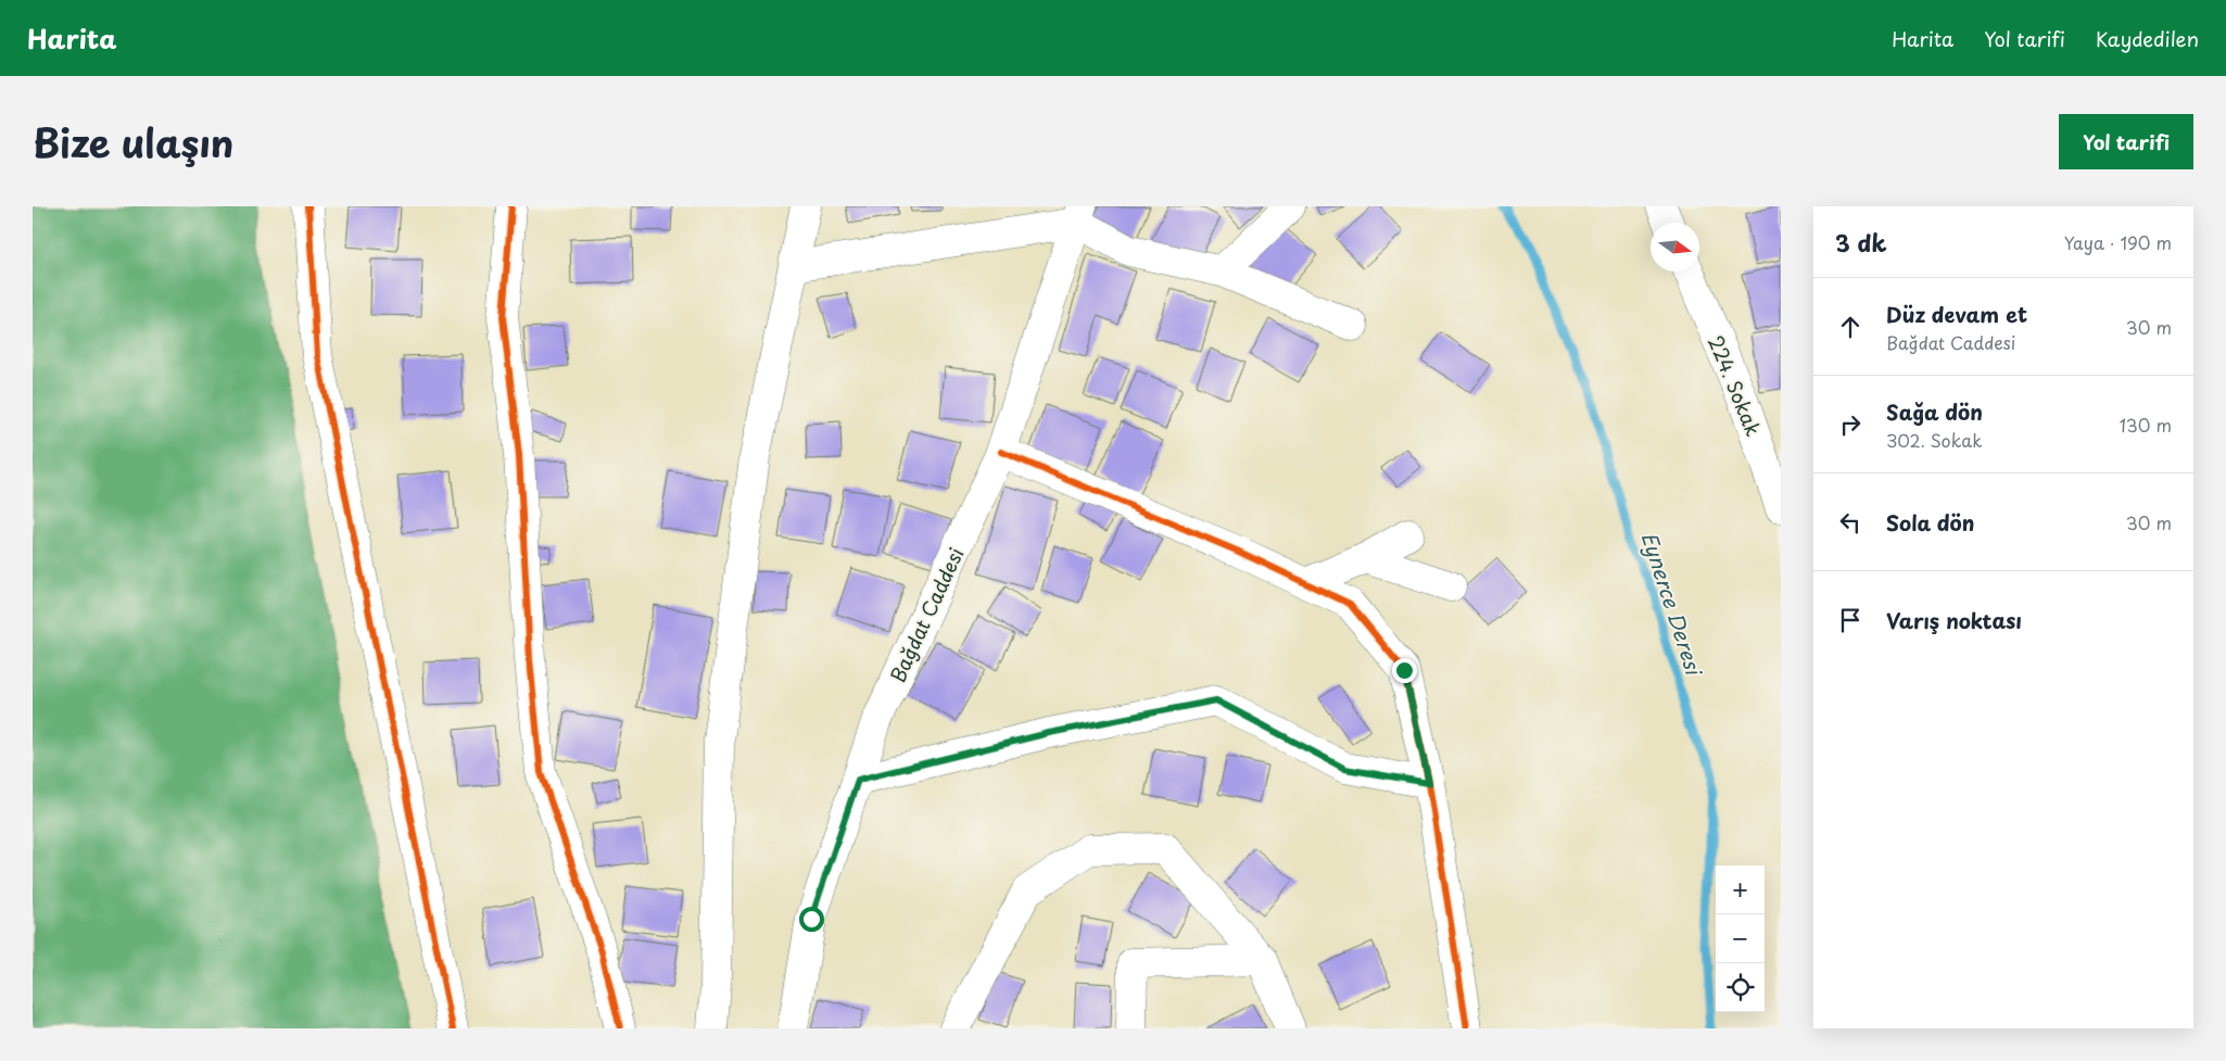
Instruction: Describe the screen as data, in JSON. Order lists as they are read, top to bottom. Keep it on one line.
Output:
{"streets":{"street":["224. Sokak","Bağdat Caddesi"]},"water":["Eynerce Deresi"],"north":"right","page":{"header":"Harita","nav":["Harita","Yol tarifi","Kaydedilen"],"title":"Bize ulaşın","buttons":"Yol tarifi","heading":["3 dk","Yaya · 190 m"],"list":[["Düz devam et","Bağdat Caddesi","30 m"],["Sağa dön","302. Sokak","130 m"],["Sola dön","30 m"],"Varış noktası"],"map_buttons":["+","−"]}}
